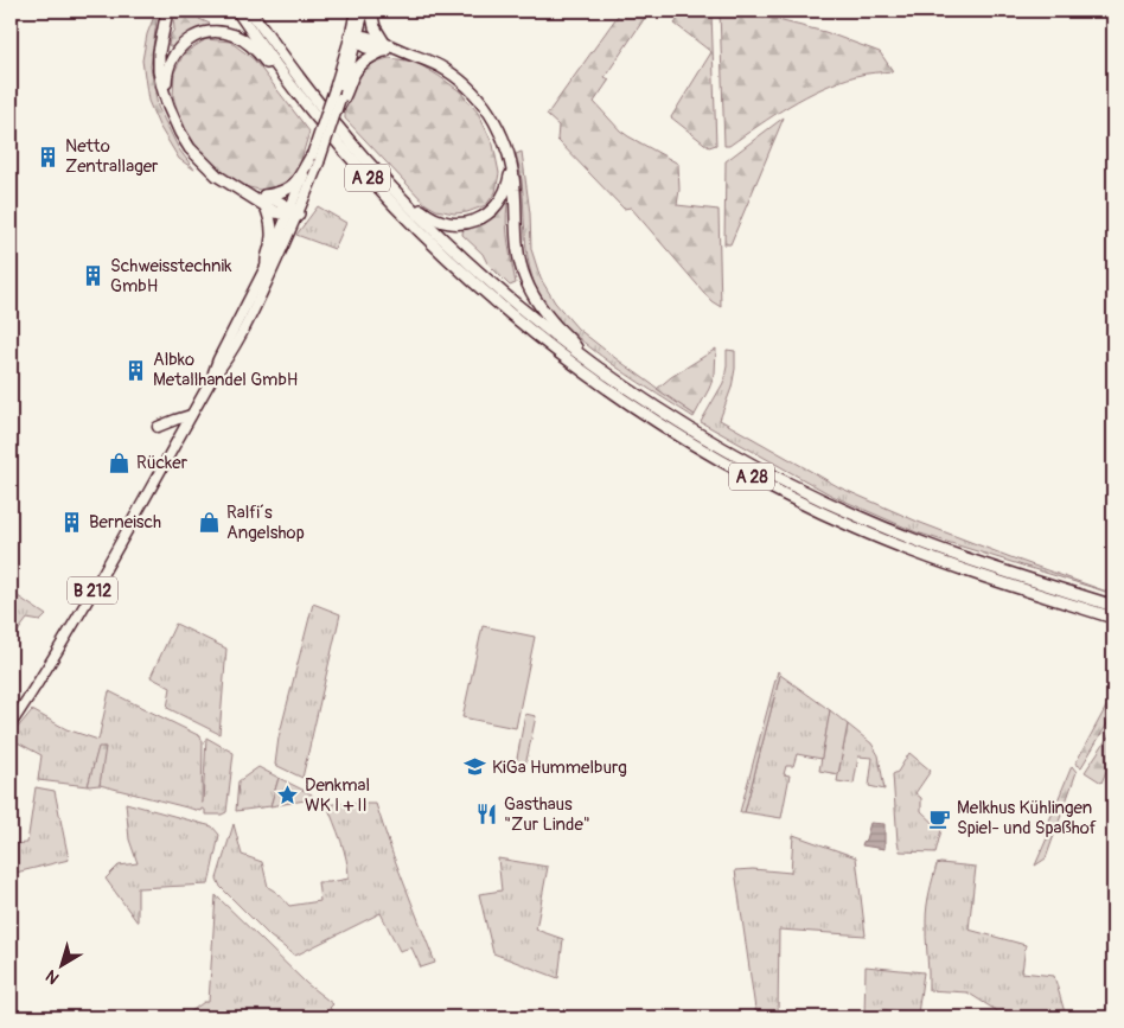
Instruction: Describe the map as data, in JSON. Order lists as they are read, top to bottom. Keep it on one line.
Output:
{"streets":{"highway":["A 28"],"main road":["B 212"]},"places":{"building":["Netto Zentrallager","Schweisstechnik GmbH","Albko Metallhandel GmbH","Berneisch"],"shop":["Rücker","Ralfi´s Angelshop"],"school or university":["KiGa Hummelburg"],"place":["Denkmal WK I + II"],"restaurant":["Gasthaus \"Zur Linde\""],"cafe":["Melkhus Kühlingen Spiel- und Spaßhof"]},"north":"bottom left"}
